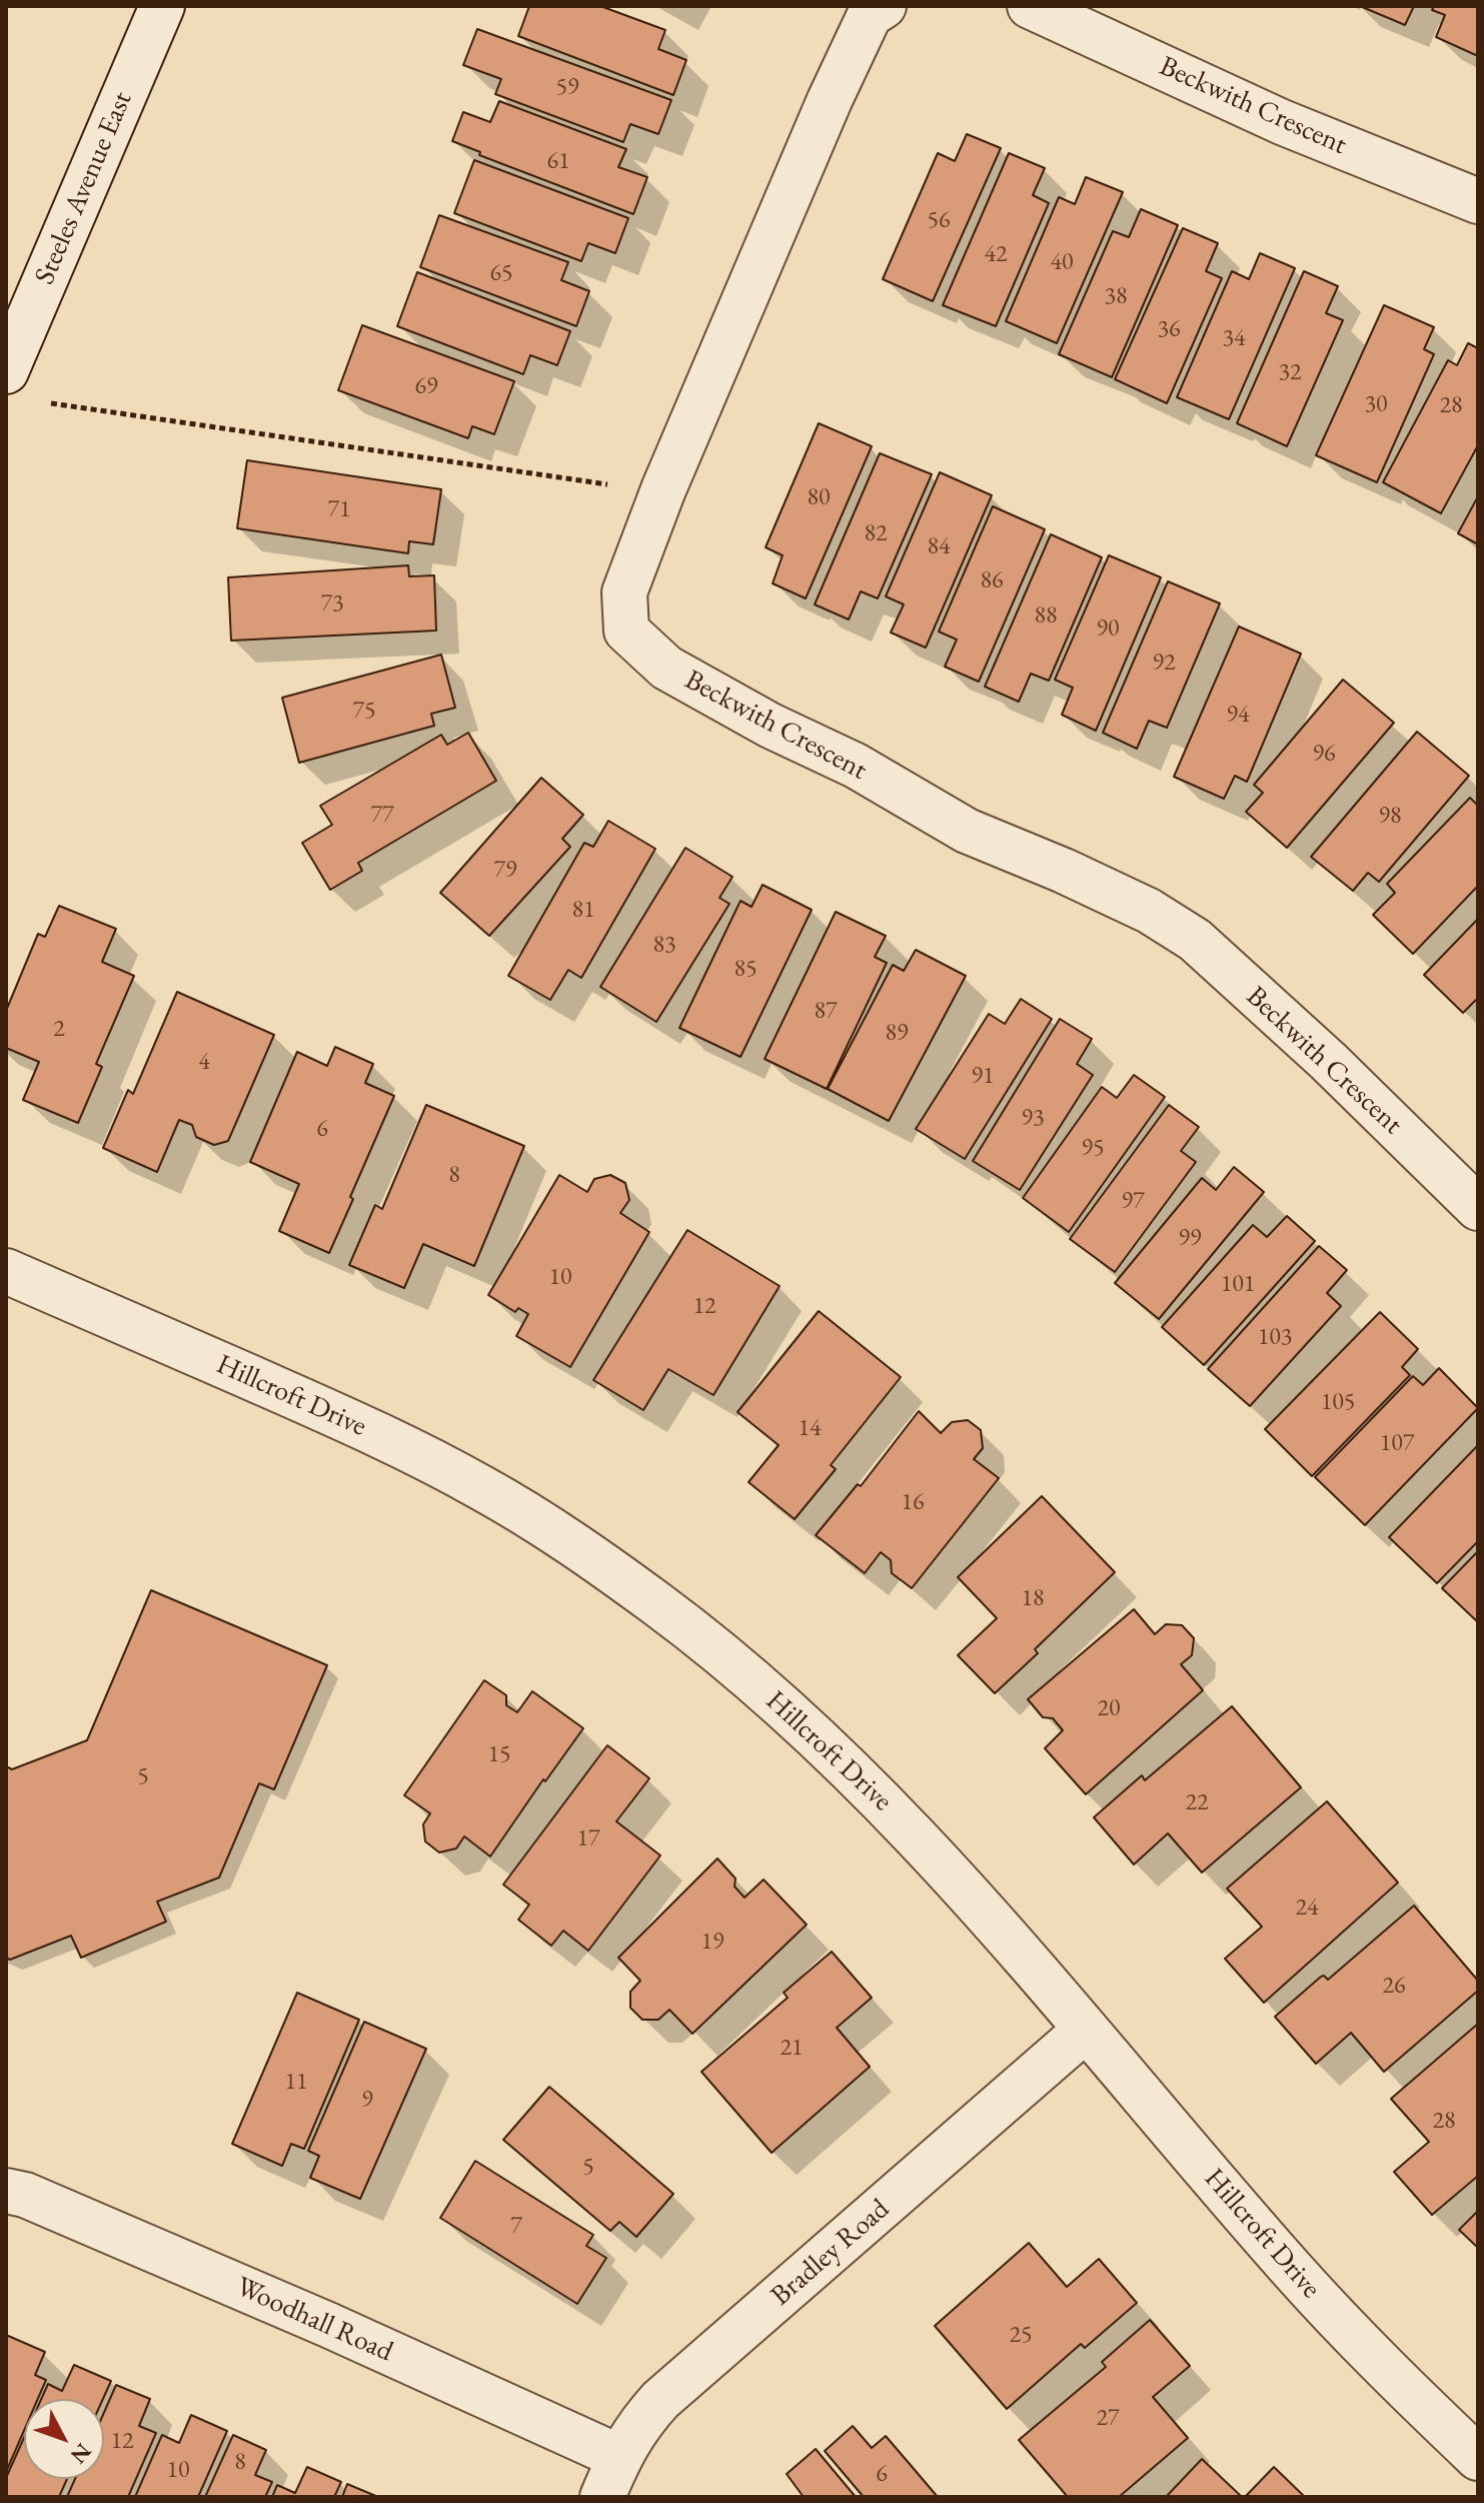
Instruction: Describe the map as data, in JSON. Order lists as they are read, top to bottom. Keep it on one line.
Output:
{"streets":{"street":["Beckwith Crescent","Steeles Avenue East","Hillcroft Drive","Bradley Road","Woodhall Road"]},"crossings":[["Hillcroft Drive","Bradley Road"],["Bradley Road","Woodhall Road"]],"house_numbers":["59","61","56","42","40","65","38","36","34","32","69","30","28","80","71","82","84","86","73","88","90","92","75","94","96","77","98","79","81","83","85","87","2","89","4","91","93","6","95","8","97","99","10","101","12","103","105","14","107","16","18","20","15","5","22","17","24","19","26","21","11","9","28","5","7","25","27","12","8","10","6"],"north":"bottom right"}
